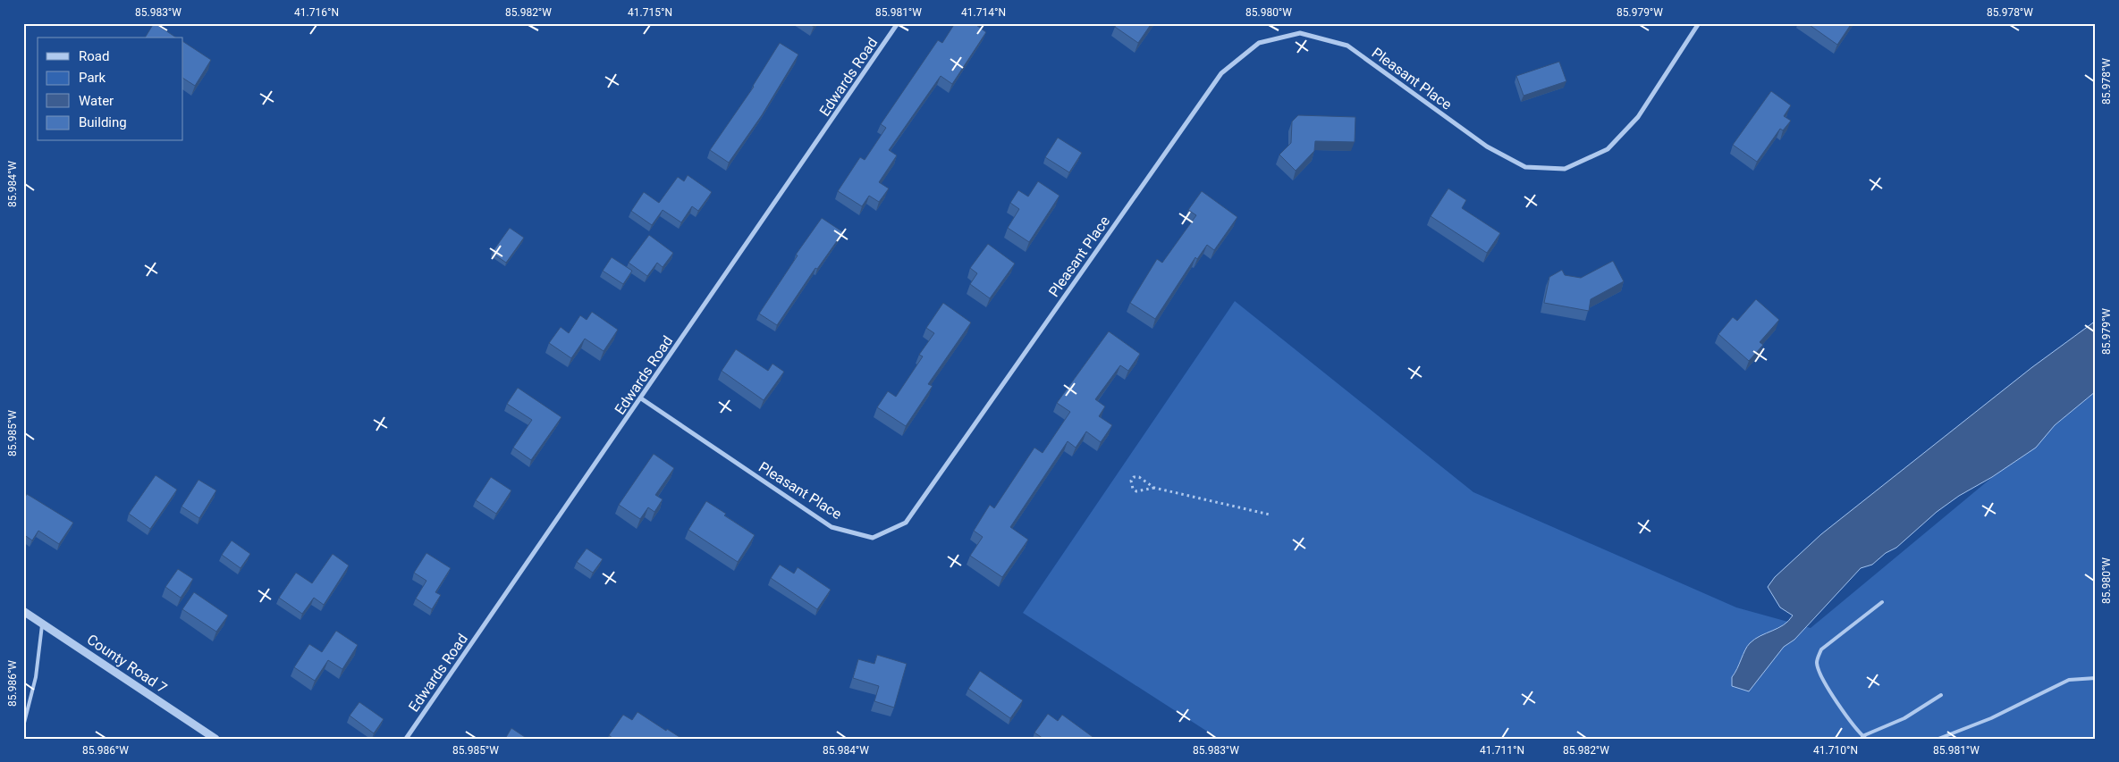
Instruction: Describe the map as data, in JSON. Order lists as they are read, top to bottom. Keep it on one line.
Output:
{"streets":{"street":["Edwards Road","Pleasant Place","County Road 7"]},"crossings":[["Edwards Road","Pleasant Place"]],"legend":["Road","Park","Water","Building"],"coordinates":["85.983°W","41.716°N","85.982°W","41.715°N","85.981°W","41.714°N","85.980°W","85.979°W","85.978°W","85.984°W","85.985°W","85.986°W","41.711°N","41.710°N"]}
